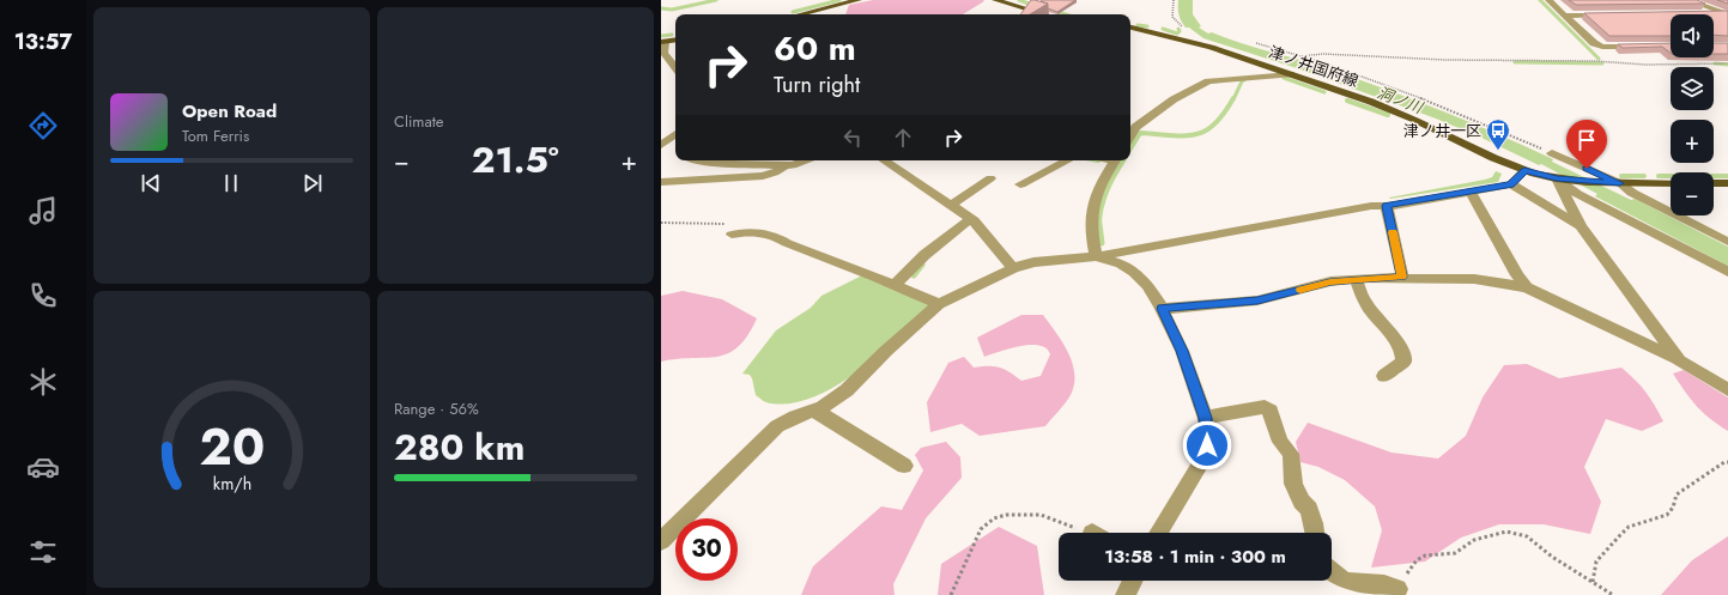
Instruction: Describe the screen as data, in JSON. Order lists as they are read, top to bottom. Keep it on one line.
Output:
{"streets":{"main road":["津ノ井国府線"]},"water":["洞ノ川"],"places":{"bus stop":["津ノ井一区"]},"page":{"tabs":"13:57","tile":["Climate",["Range · 56%","280 km"]],"map_buttons":["+","−"],"turn":["60 m","Turn right"],"song":["Open Road","Tom Ferris"],"heat":["−","21.5°","+"],"limit":"30","trip":"13:58 · 1 min · 300 m","gauge":["20","km/h"]}}
